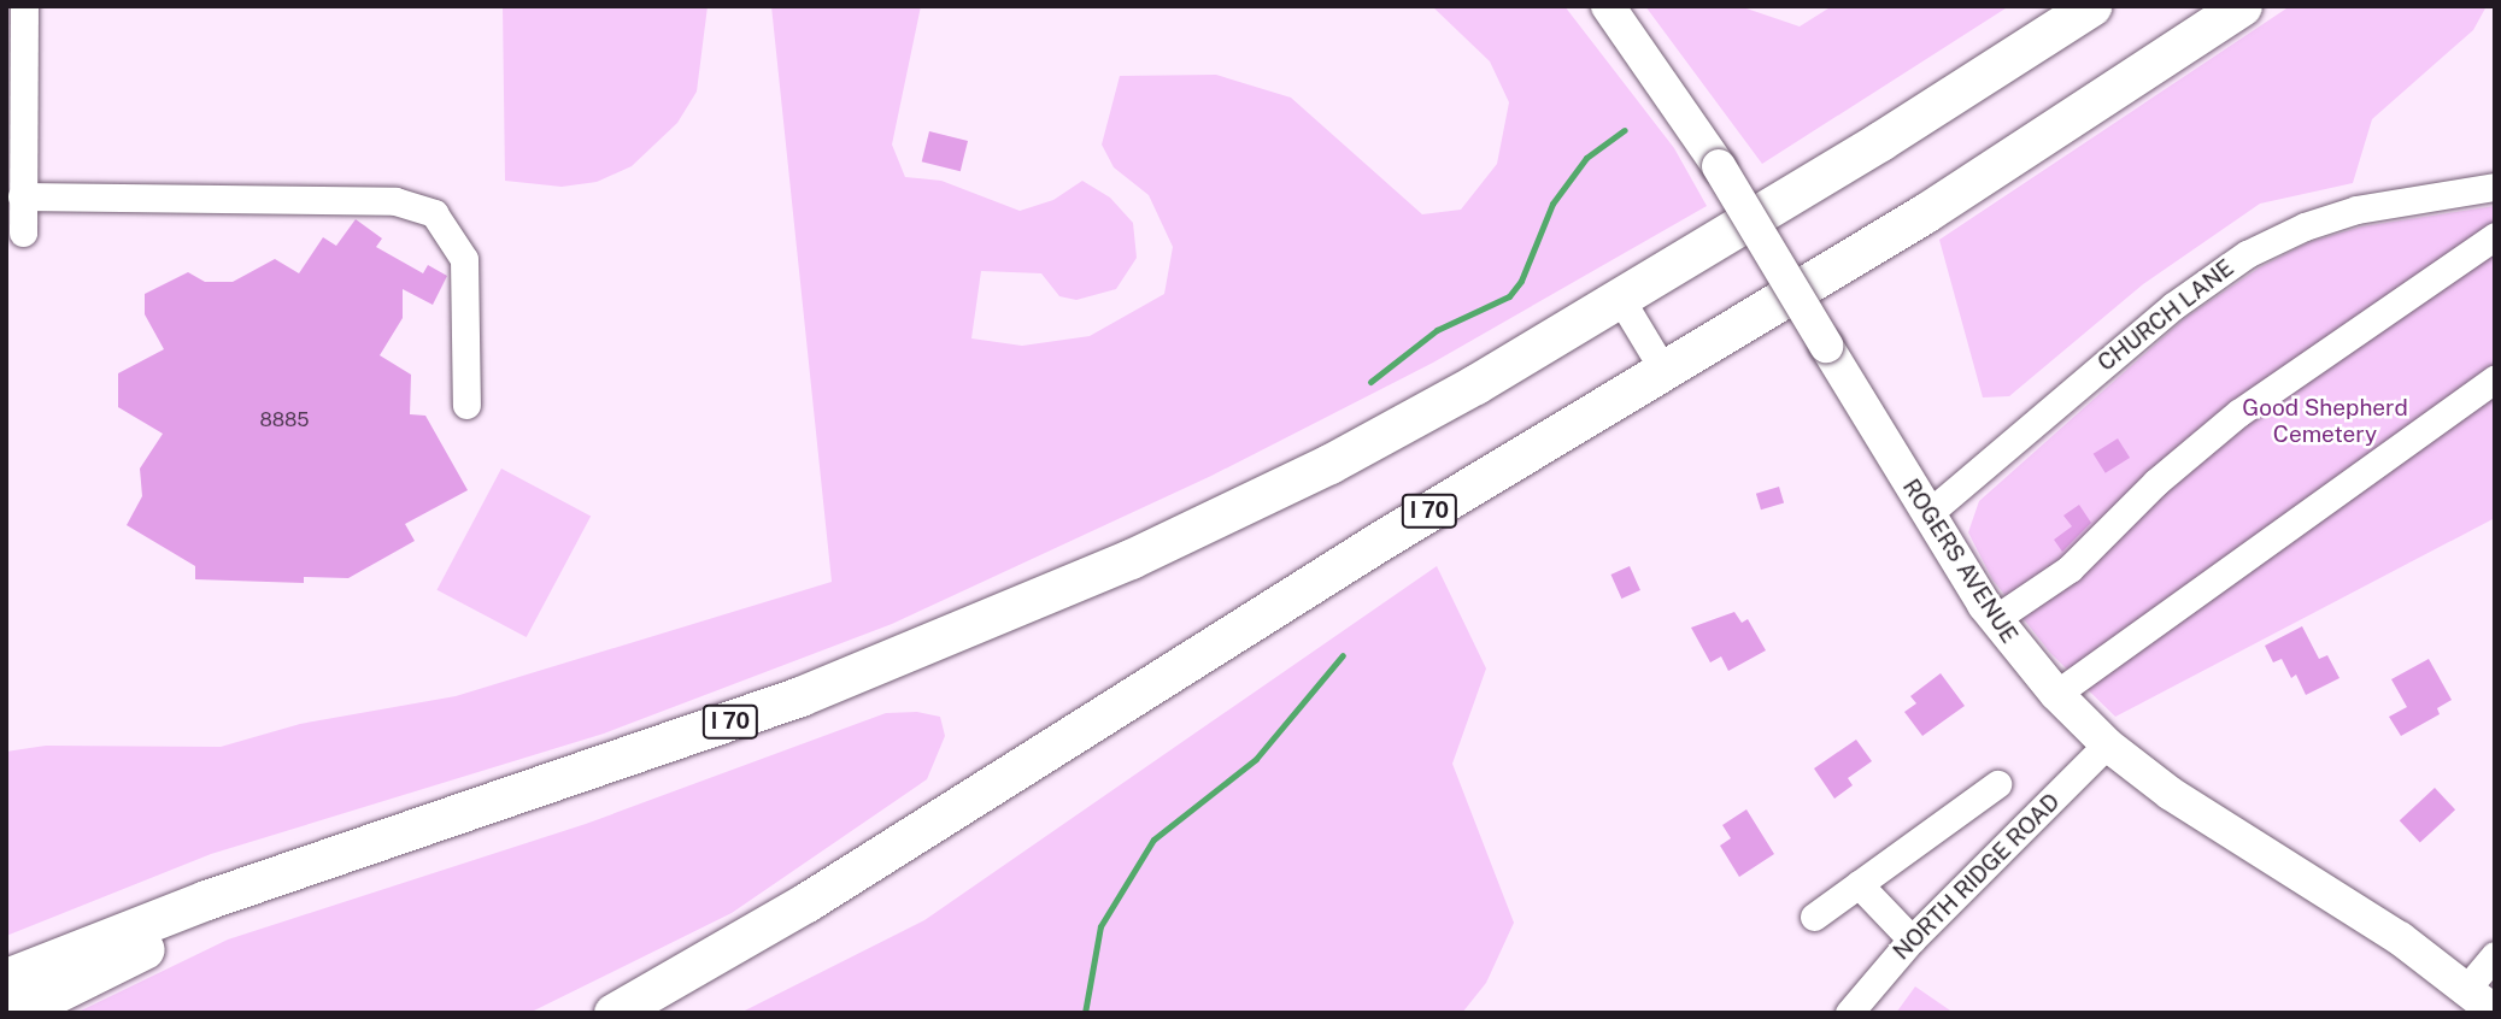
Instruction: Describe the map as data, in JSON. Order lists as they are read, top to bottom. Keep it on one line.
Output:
{"streets":{"highway":["I 70"],"main road":["ROGERS AVENUE"],"street":["CHURCH LANE","NORTH RIDGE ROAD"]},"crossings":[["CHURCH LANE","ROGERS AVENUE"],["ROGERS AVENUE","NORTH RIDGE ROAD"]],"parks":["Good Shepherd Cemetery"],"house_numbers":["8885"]}
